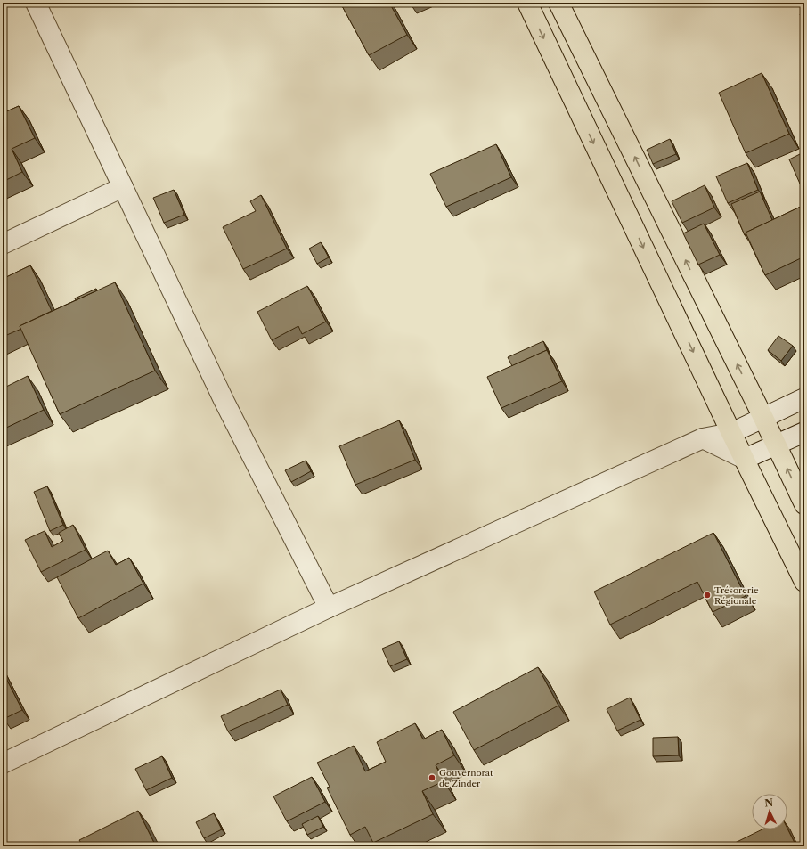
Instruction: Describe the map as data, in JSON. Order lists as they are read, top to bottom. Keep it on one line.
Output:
{"places":["Trésorerie Régionale","Gouvernorat de Zinder"],"north":"top"}
